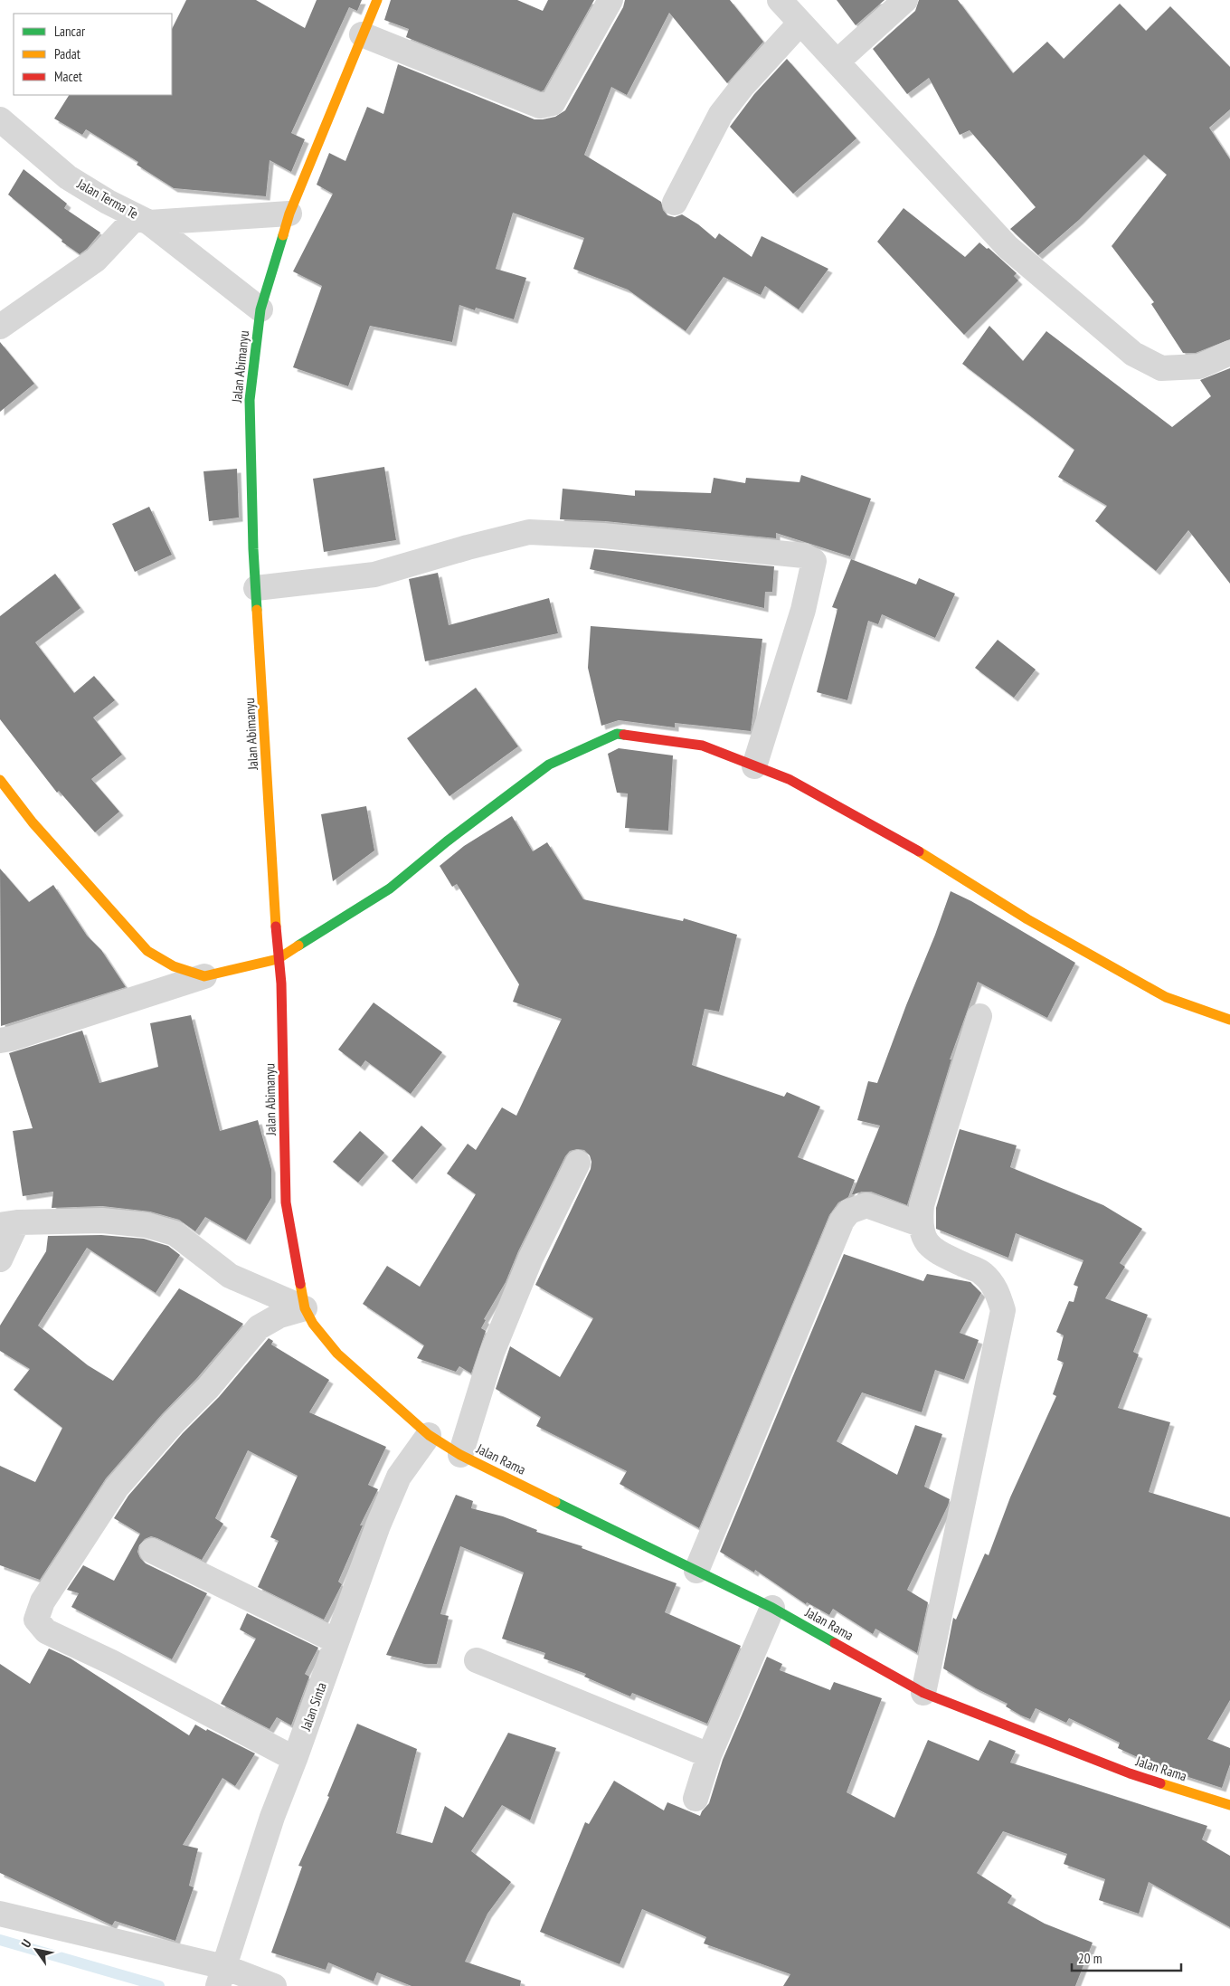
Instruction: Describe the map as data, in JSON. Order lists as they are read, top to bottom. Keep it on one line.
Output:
{"streets":{"street":["Jalan Terma Te","Jalan Abimanyu","Jalan Rama","Jalan Sinta"]},"crossings":[["Jalan Terma Te","Jalan Abimanyu"],["Jalan Abimanyu","Jalan Rama"],["Jalan Abimanyu","Jalan Sinta"],["Jalan Rama","Jalan Sinta"]],"legend":["Lancar","Padat","Macet"],"scale_bar":"20 m","north":"top left"}
